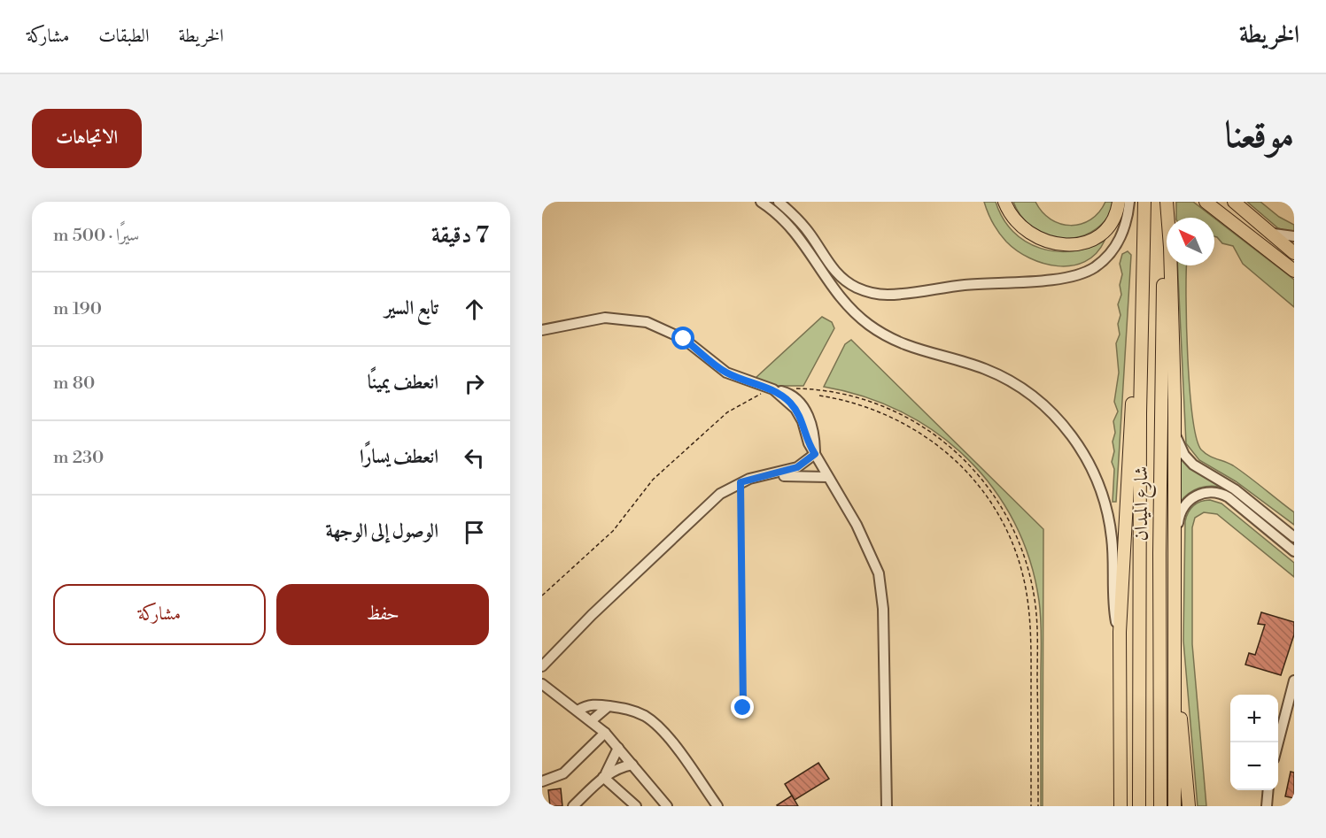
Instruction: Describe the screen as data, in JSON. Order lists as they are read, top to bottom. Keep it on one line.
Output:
{"streets":{"main road":["شارع الميدان"]},"north":"top left","page":{"header":"الخريطة","nav":["الخريطة","الطبقات","مشاركة"],"title":"موقعنا","buttons":["الاتجاهات",["حفظ","مشاركة"]],"heading":["7 دقيقة","سيرًا · 500 m"],"list":[["تابع السير","190 m"],["انعطف يمينًا","80 m"],["انعطف يسارًا","230 m"],"الوصول إلى الوجهة"],"map_buttons":["+","−"]}}
